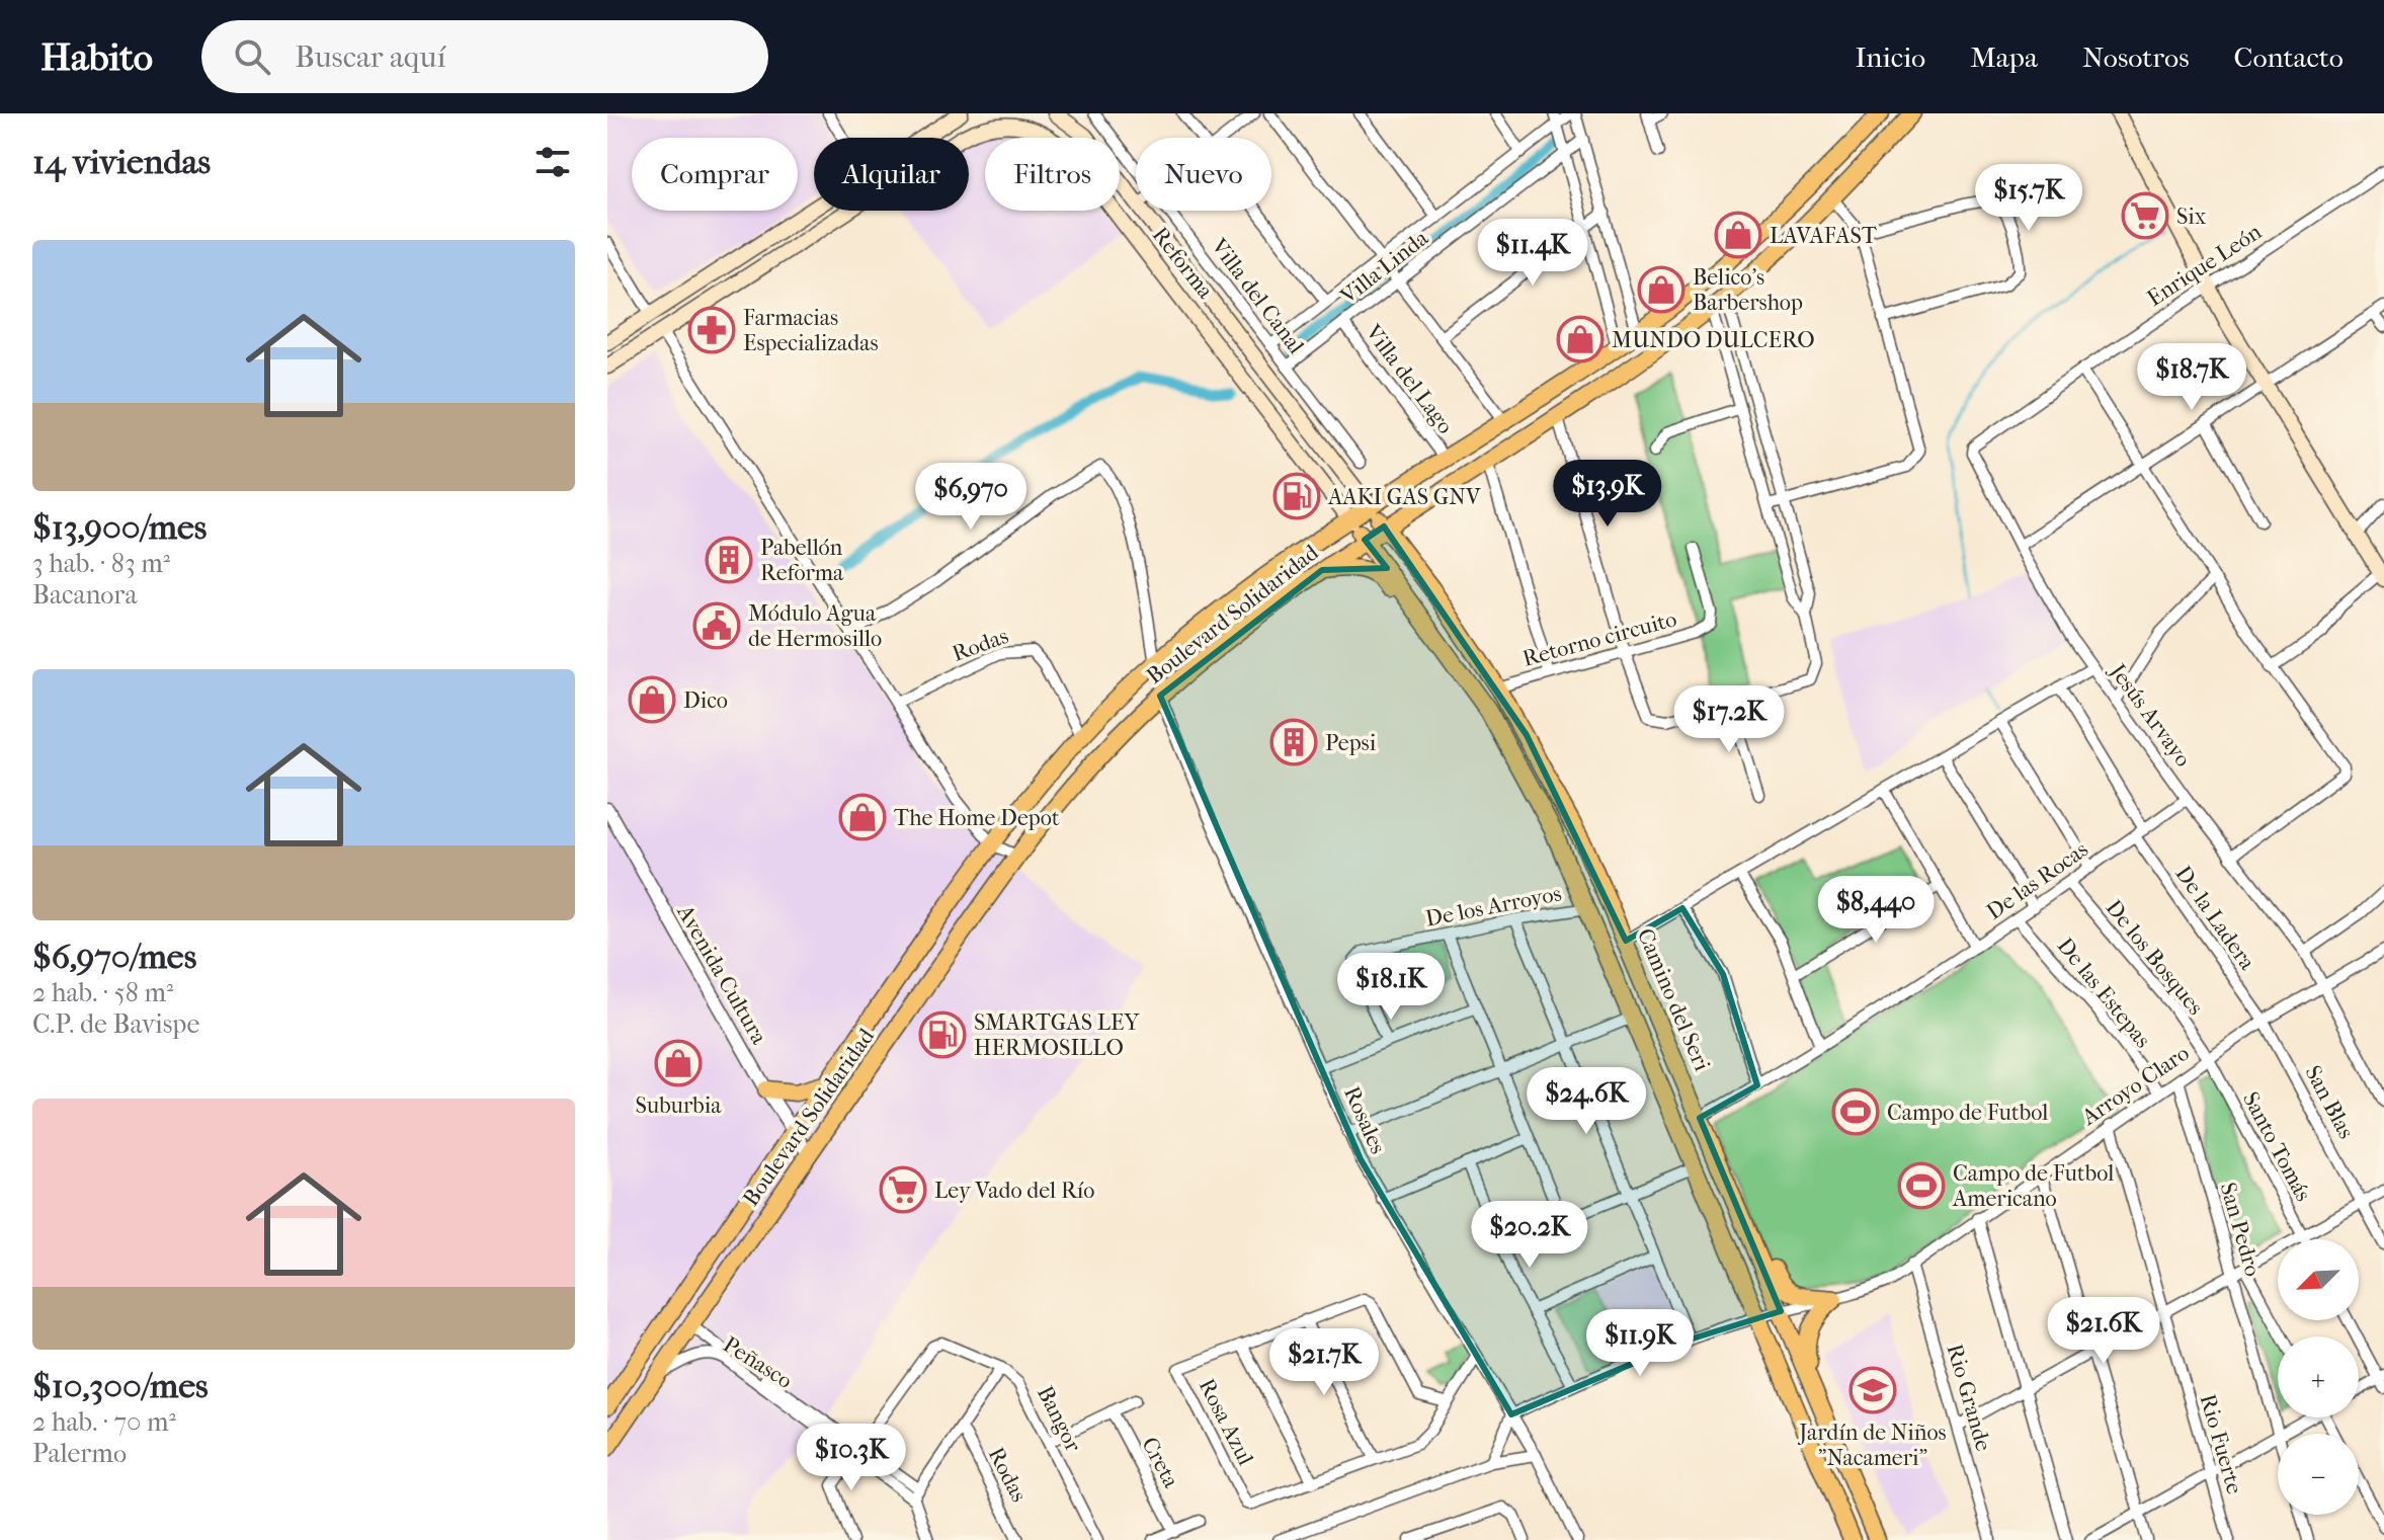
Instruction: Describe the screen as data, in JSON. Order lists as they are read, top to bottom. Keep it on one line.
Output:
{"streets":{"main road":["Reforma","Boulevard Solidaridad","Camino del Seri"],"street":["Enrique León","Villa Linda","Villa del Canal","Villa del Lago","Retorno circuito","Rodas","Jesús Arvayo","De las Rocas","De los Arroyos","De la Ladera","De los Bosques","Avenida Cultura","De las Estepas","Arroyo Claro","San Blas","Rosales","Santo Tomás","San Pedro","Peñasco","Rio Grande","Bangor","Rosa Azul","Rio Fuerte","Creta"]},"crossings":[["Reforma","Boulevard Solidaridad"],["Reforma","Camino del Seri"],["Enrique León","Jesús Arvayo"],["Villa Linda","Villa del Canal"],["Villa Linda","Villa del Lago"],["Villa del Lago","Boulevard Solidaridad"],["Boulevard Solidaridad","Rodas"],["Boulevard Solidaridad","Avenida Cultura"],["Boulevard Solidaridad","Camino del Seri"],["Boulevard Solidaridad","Rosales"],["Boulevard Solidaridad","Peñasco"],["Retorno circuito","Camino del Seri"],["Jesús Arvayo","De las Rocas"],["Jesús Arvayo","Arroyo Claro"],["De las Rocas","De la Ladera"],["De las Rocas","De los Bosques"],["De las Rocas","De las Estepas"],["De las Rocas","Camino del Seri"],["De los Arroyos","Camino del Seri"],["De la Ladera","Arroyo Claro"],["De la Ladera","San Blas"],["De los Bosques","Arroyo Claro"],["De los Bosques","Santo Tomás"],["De las Estepas","Arroyo Claro"],["Camino del Seri","Arroyo Claro"],["Arroyo Claro","San Blas"],["Arroyo Claro","Rosales"],["Arroyo Claro","Santo Tomás"],["Arroyo Claro","San Pedro"],["Arroyo Claro","Rio Grande"],["Arroyo Claro","Rio Fuerte"],["Peñasco","Bangor"]],"places":{"supermarket":["Six","Ley Vado del Río"],"shop":["LAVAFAST","Belico's Barbershop","MUNDO DULCERO","Dico","The Home Depot","Suburbia"],"pharmacy":["Farmacias Especializadas"],"fuel station":["AAKI GAS GNV","SMARTGAS LEY HERMOSILLO"],"building":["Pabellón Reforma","Pepsi"],"public building":["Módulo Agua de Hermosillo"],"sports":["Campo de Futbol","Campo de Futbol Americano"],"school or university":["Jardín de Niños \"Nacameri\""]},"north":"bottom left","page":{"header":"Habito","search":"Buscar aquí","nav":["Inicio","Mapa","Nosotros","Contacto"],"heading":"14 viviendas","chip":["Comprar","Alquilar","Filtros","Nuevo"],"price":["$15.7K","$11.4K","$18.7K","$13.9K","$6,970","$17.2K","$8,440","$18.1K","$24.6K","$20.2K","$21.6K","$11.9K","$21.7K","$10.3K"],"list":[{"name":"$13,900/mes","note":"3 hab. · 83 m² · Bacanora"},{"name":"$6,970/mes","note":"2 hab. · 58 m² · C.P. de Bavispe"},{"name":"$10,300/mes","note":"2 hab. · 70 m² · Palermo"}],"map_buttons":["+","−"]}}
